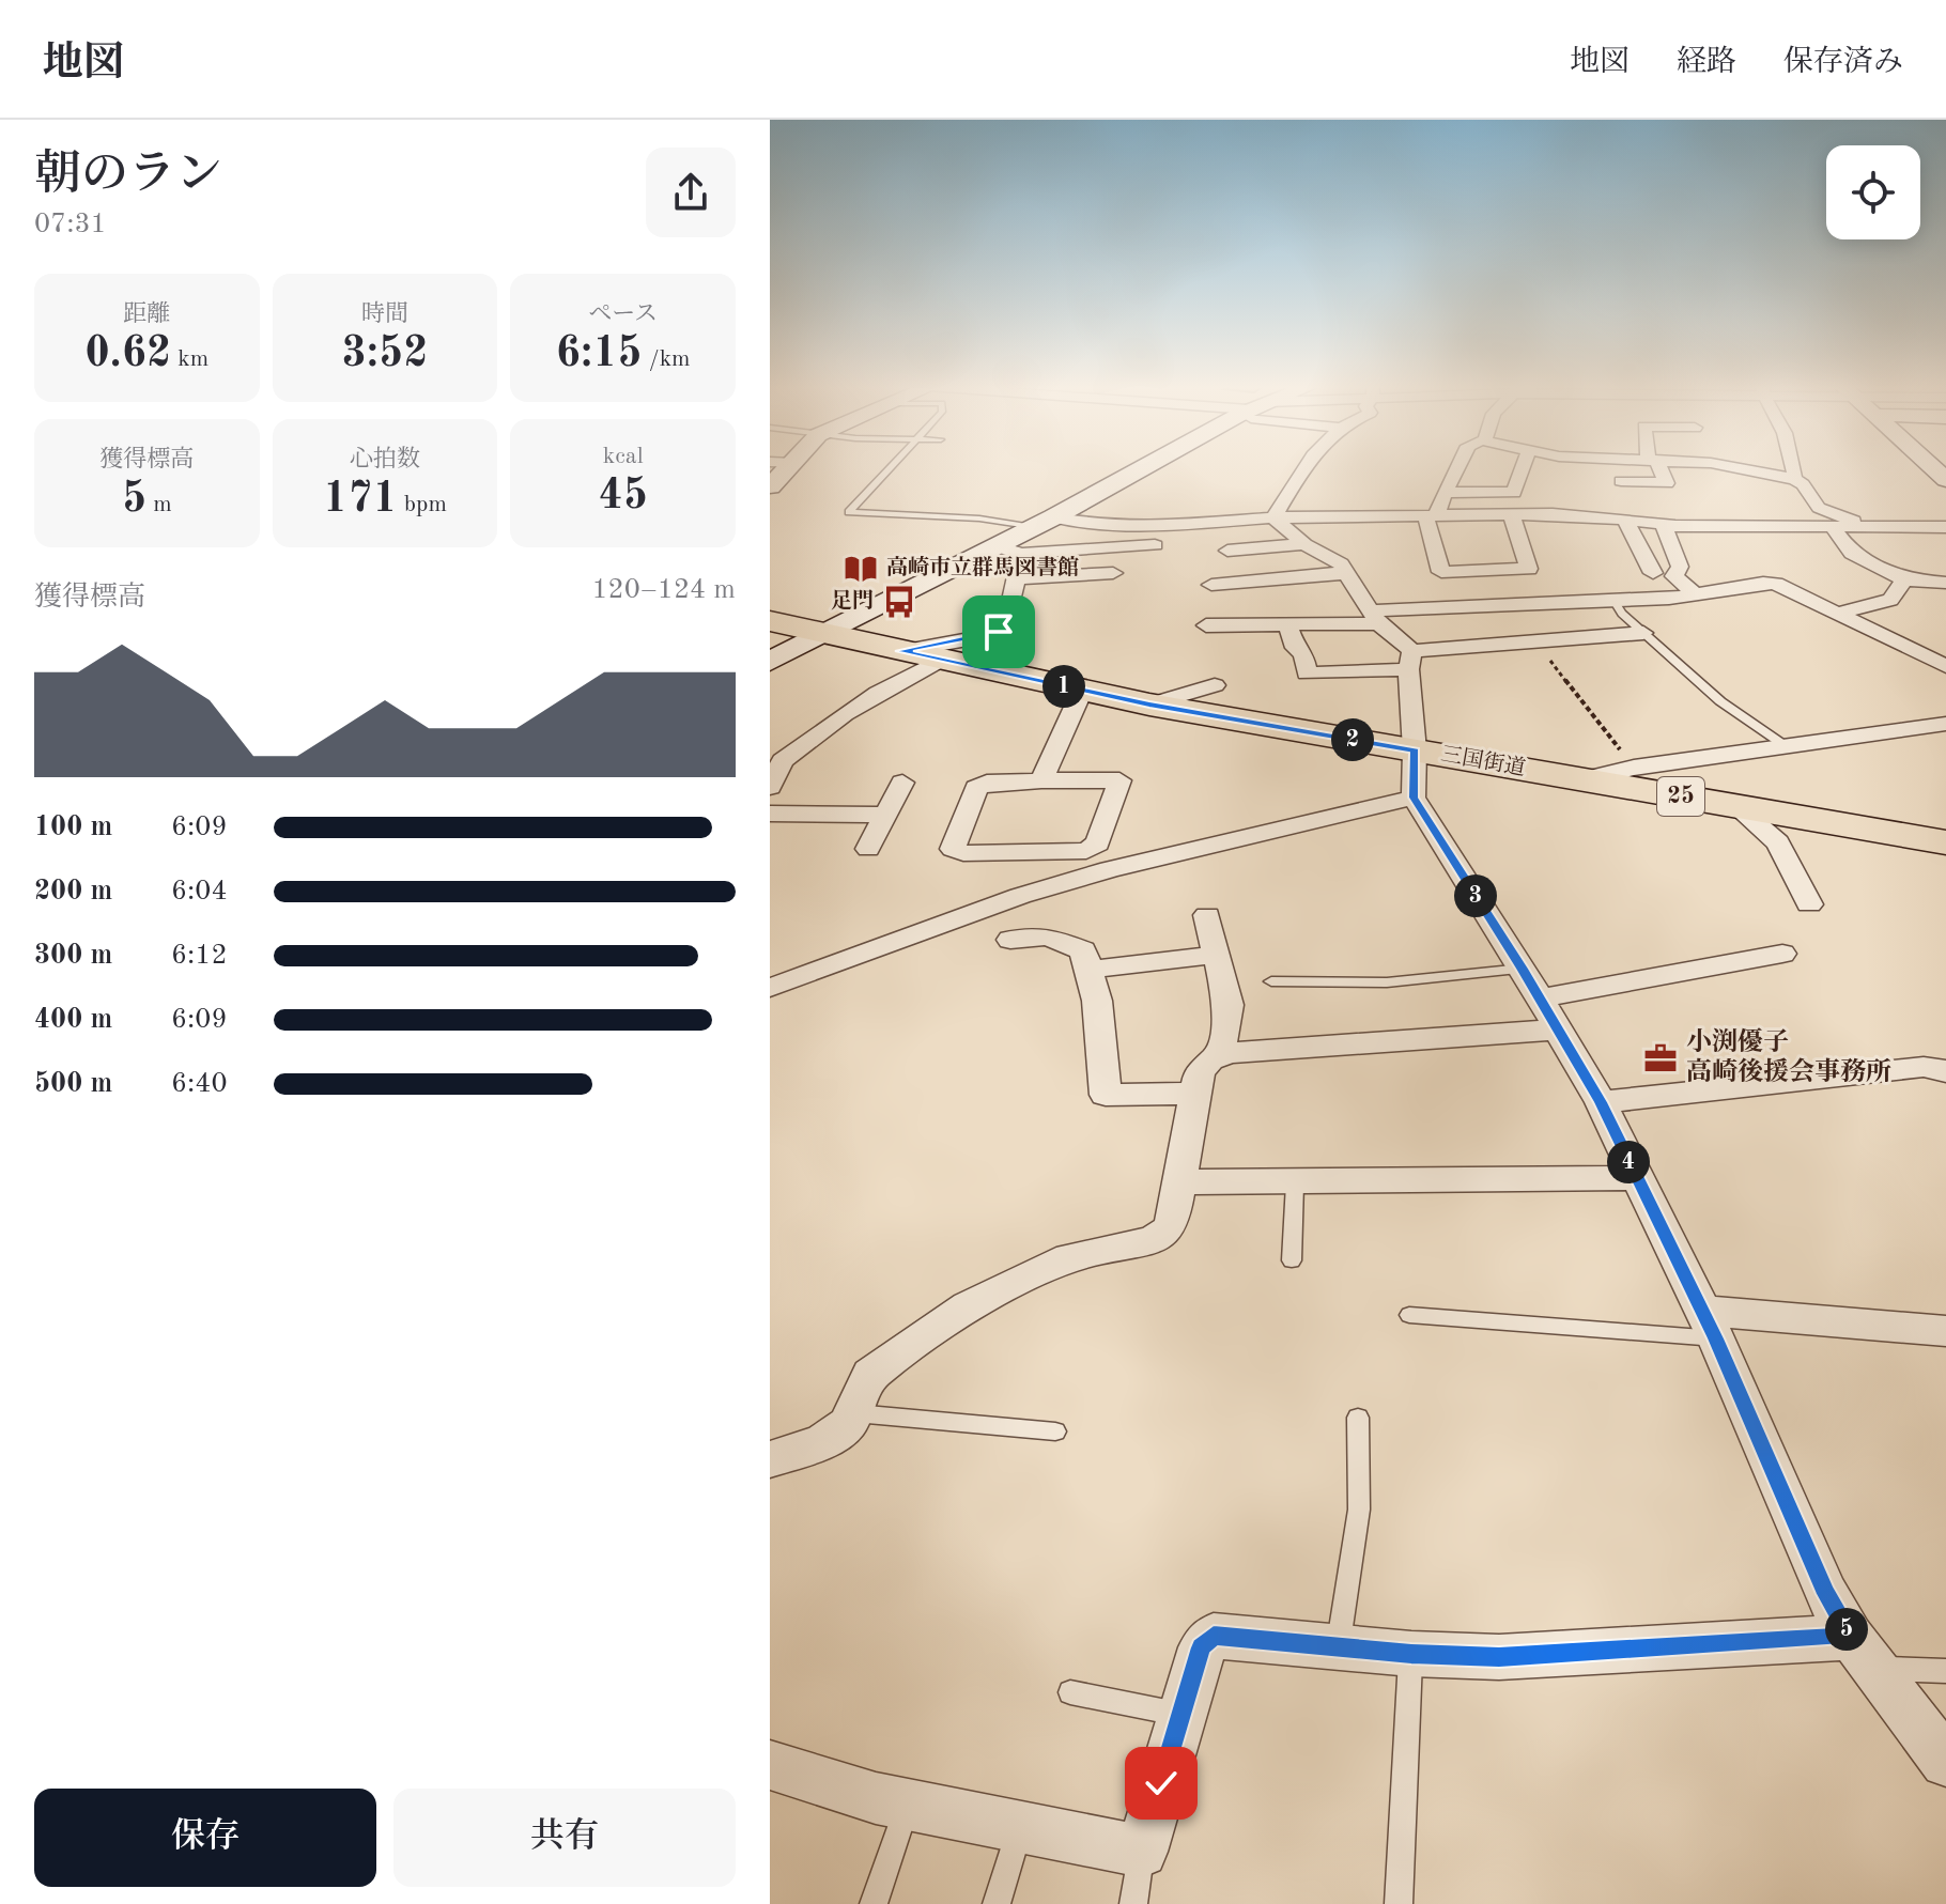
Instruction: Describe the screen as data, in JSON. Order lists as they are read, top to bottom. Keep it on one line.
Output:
{"streets":{"main road":["三国街道","25"]},"places":{"library":["高崎市立群馬図書館"],"bus stop":["足門"],"office":["小渕優子 高崎後援会事務所"]},"page":{"header":"地図","nav":["地図","経路","保存済み"],"heading":["朝のラン","07:31"],"stats":[["距離","0.62 km"],["時間","3:52"],["ペース","6:15 /km"],["獲得標高","5 m"],["心拍数","171 bpm"],["kcal","45"]],"chart":["獲得標高","120–124 m"],"pins":["1","2","3","4","5"],"list":[{"name":"100 m","note":"6:09"},{"name":"200 m","note":"6:04"},{"name":"300 m","note":"6:12"},{"name":"400 m","note":"6:09"},{"name":"500 m","note":"6:40"}],"buttons":["保存","共有"]}}
